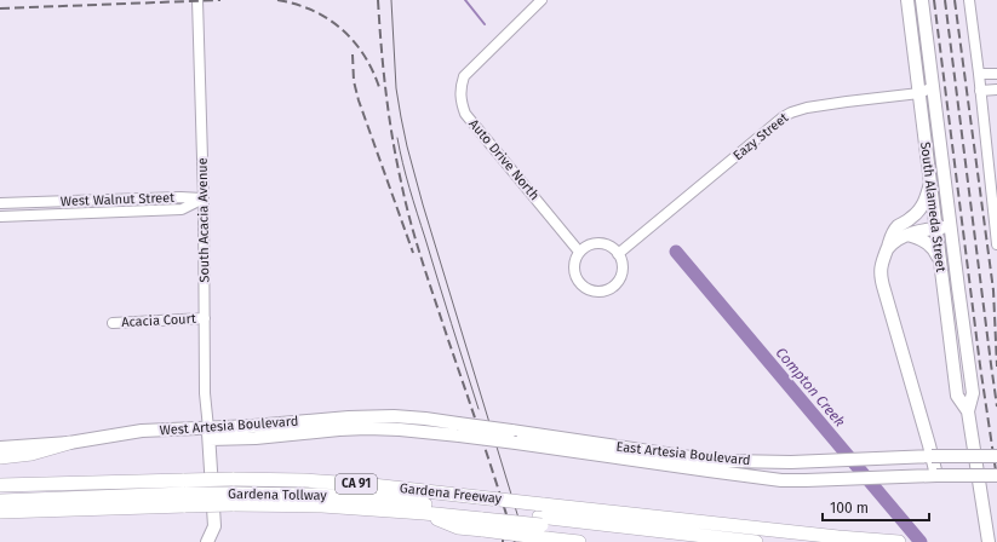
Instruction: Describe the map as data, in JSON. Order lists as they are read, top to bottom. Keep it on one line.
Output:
{"streets":{"highway":["CA 91","Gardena Freeway","Gardena Tollway"],"main road":["South Alameda Street","West Artesia Boulevard","East Artesia Boulevard"],"street":["Eazy Street","Auto Drive North","West Walnut Street","South Acacia Avenue","Acacia Court"]},"crossings":[["Eazy Street","Auto Drive North"],["Eazy Street","South Alameda Street"],["West Walnut Street","South Acacia Avenue"],["South Acacia Avenue","Acacia Court"],["South Acacia Avenue","West Artesia Boulevard"],["West Artesia Boulevard","East Artesia Boulevard"],["Gardena Freeway","Gardena Tollway"]],"water":["Compton Creek"],"scale_bar":"100 m"}
